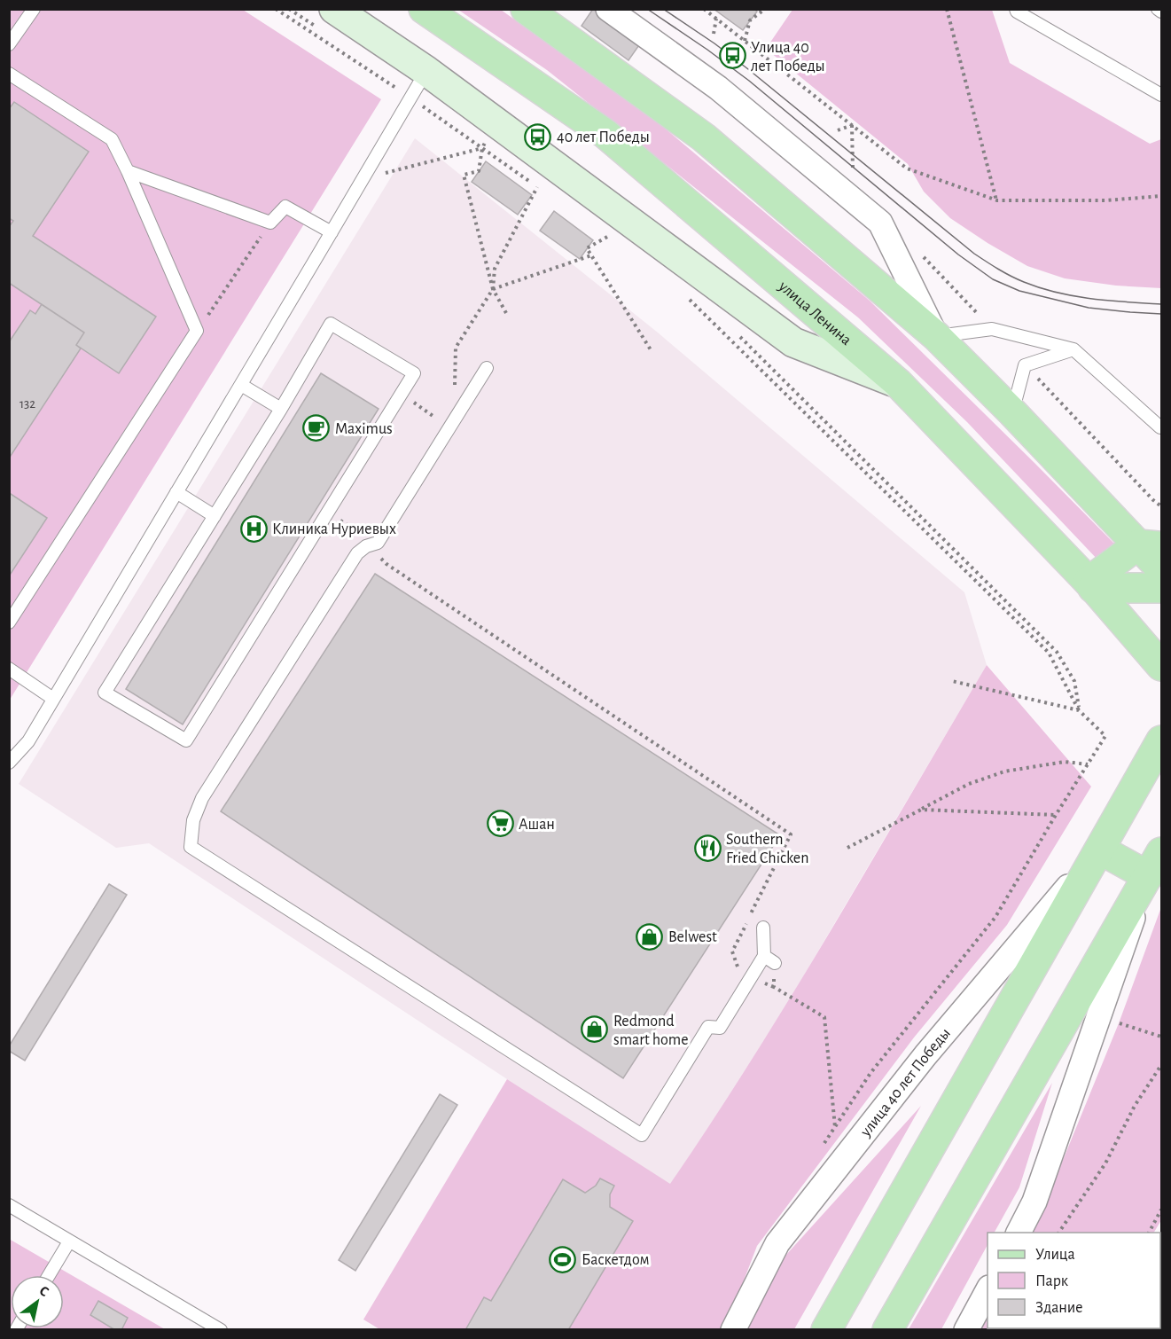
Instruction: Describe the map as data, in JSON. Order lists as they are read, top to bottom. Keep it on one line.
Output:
{"streets":{"main road":["улица Ленина","улица 40 лет Победы"]},"places":{"bus stop":["Улица 40 лет Победы","40 лет Победы"],"cafe":["Maximus"],"hospital":["Клиника Нуриевых"],"supermarket":["Ашан"],"restaurant":["Southern Fried Chicken"],"shop":["Belwest","Redmond smart home"],"sports":["Баскетдом"]},"house_numbers":["132"],"legend":["Улица","Парк","Здание"],"north":"top right"}
